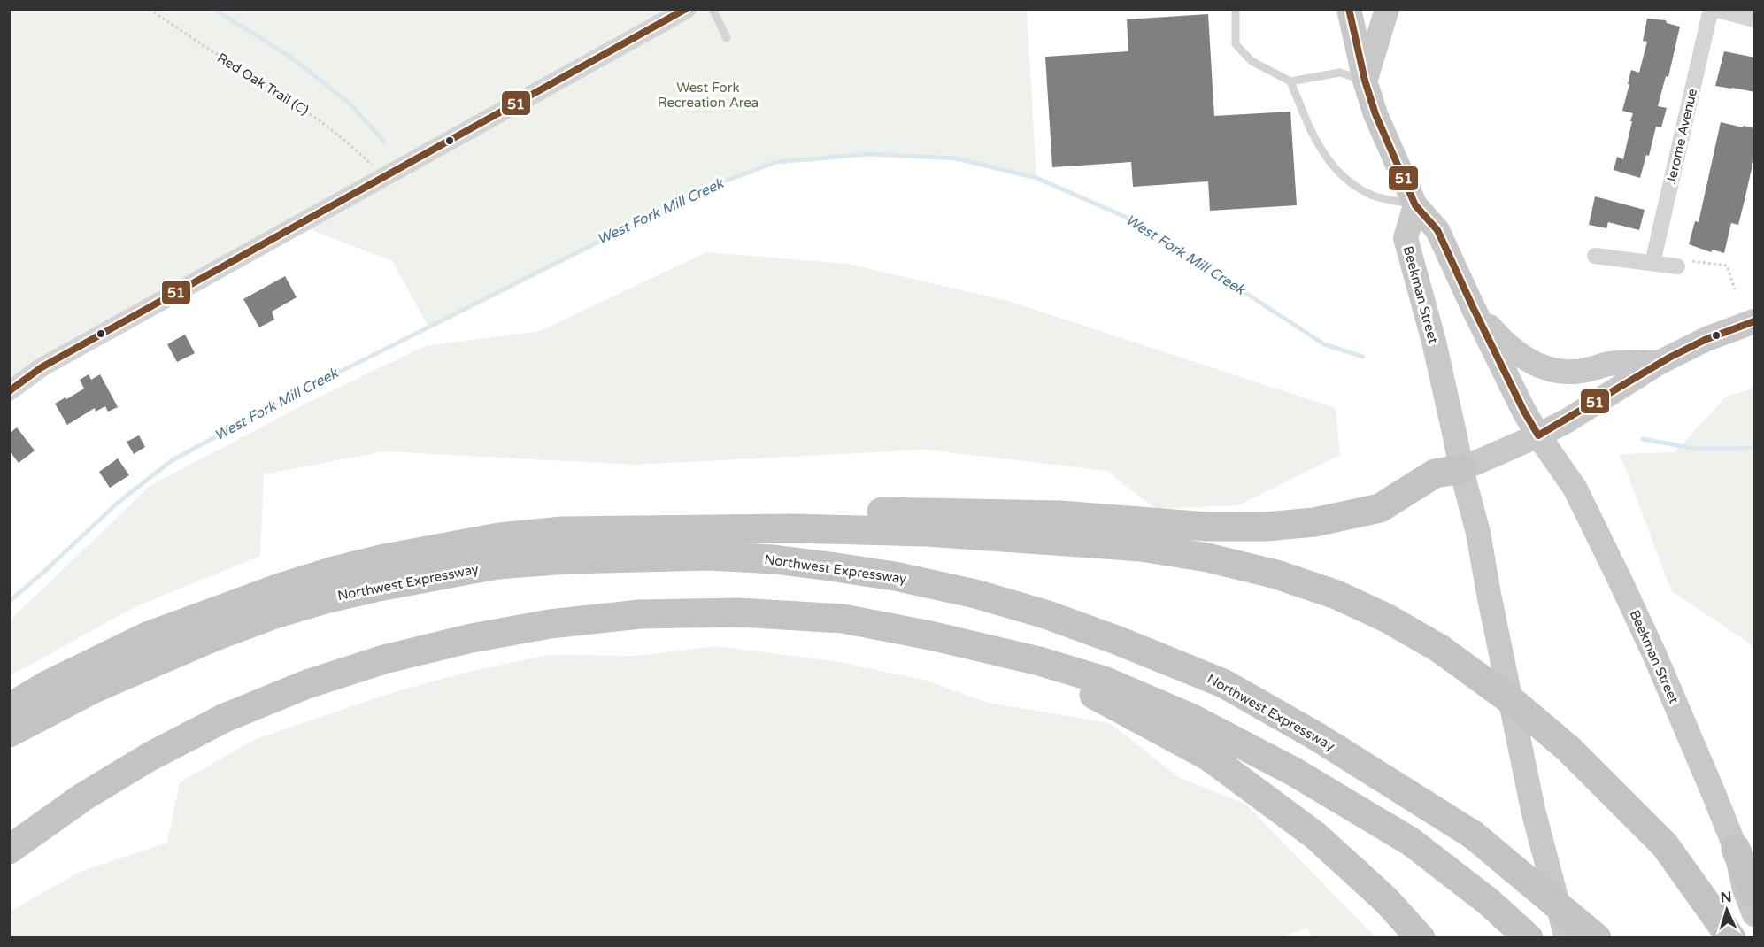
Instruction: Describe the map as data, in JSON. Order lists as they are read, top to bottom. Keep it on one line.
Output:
{"streets":{"highway":["Northwest Expressway"],"main road":["Beekman Street"],"street":["Jerome Avenue"],"path":["Red Oak Trail (C)"]},"water":["West Fork Mill Creek"],"parks":["West Fork Recreation Area"],"lines":["transit line 51"],"north":"top"}
